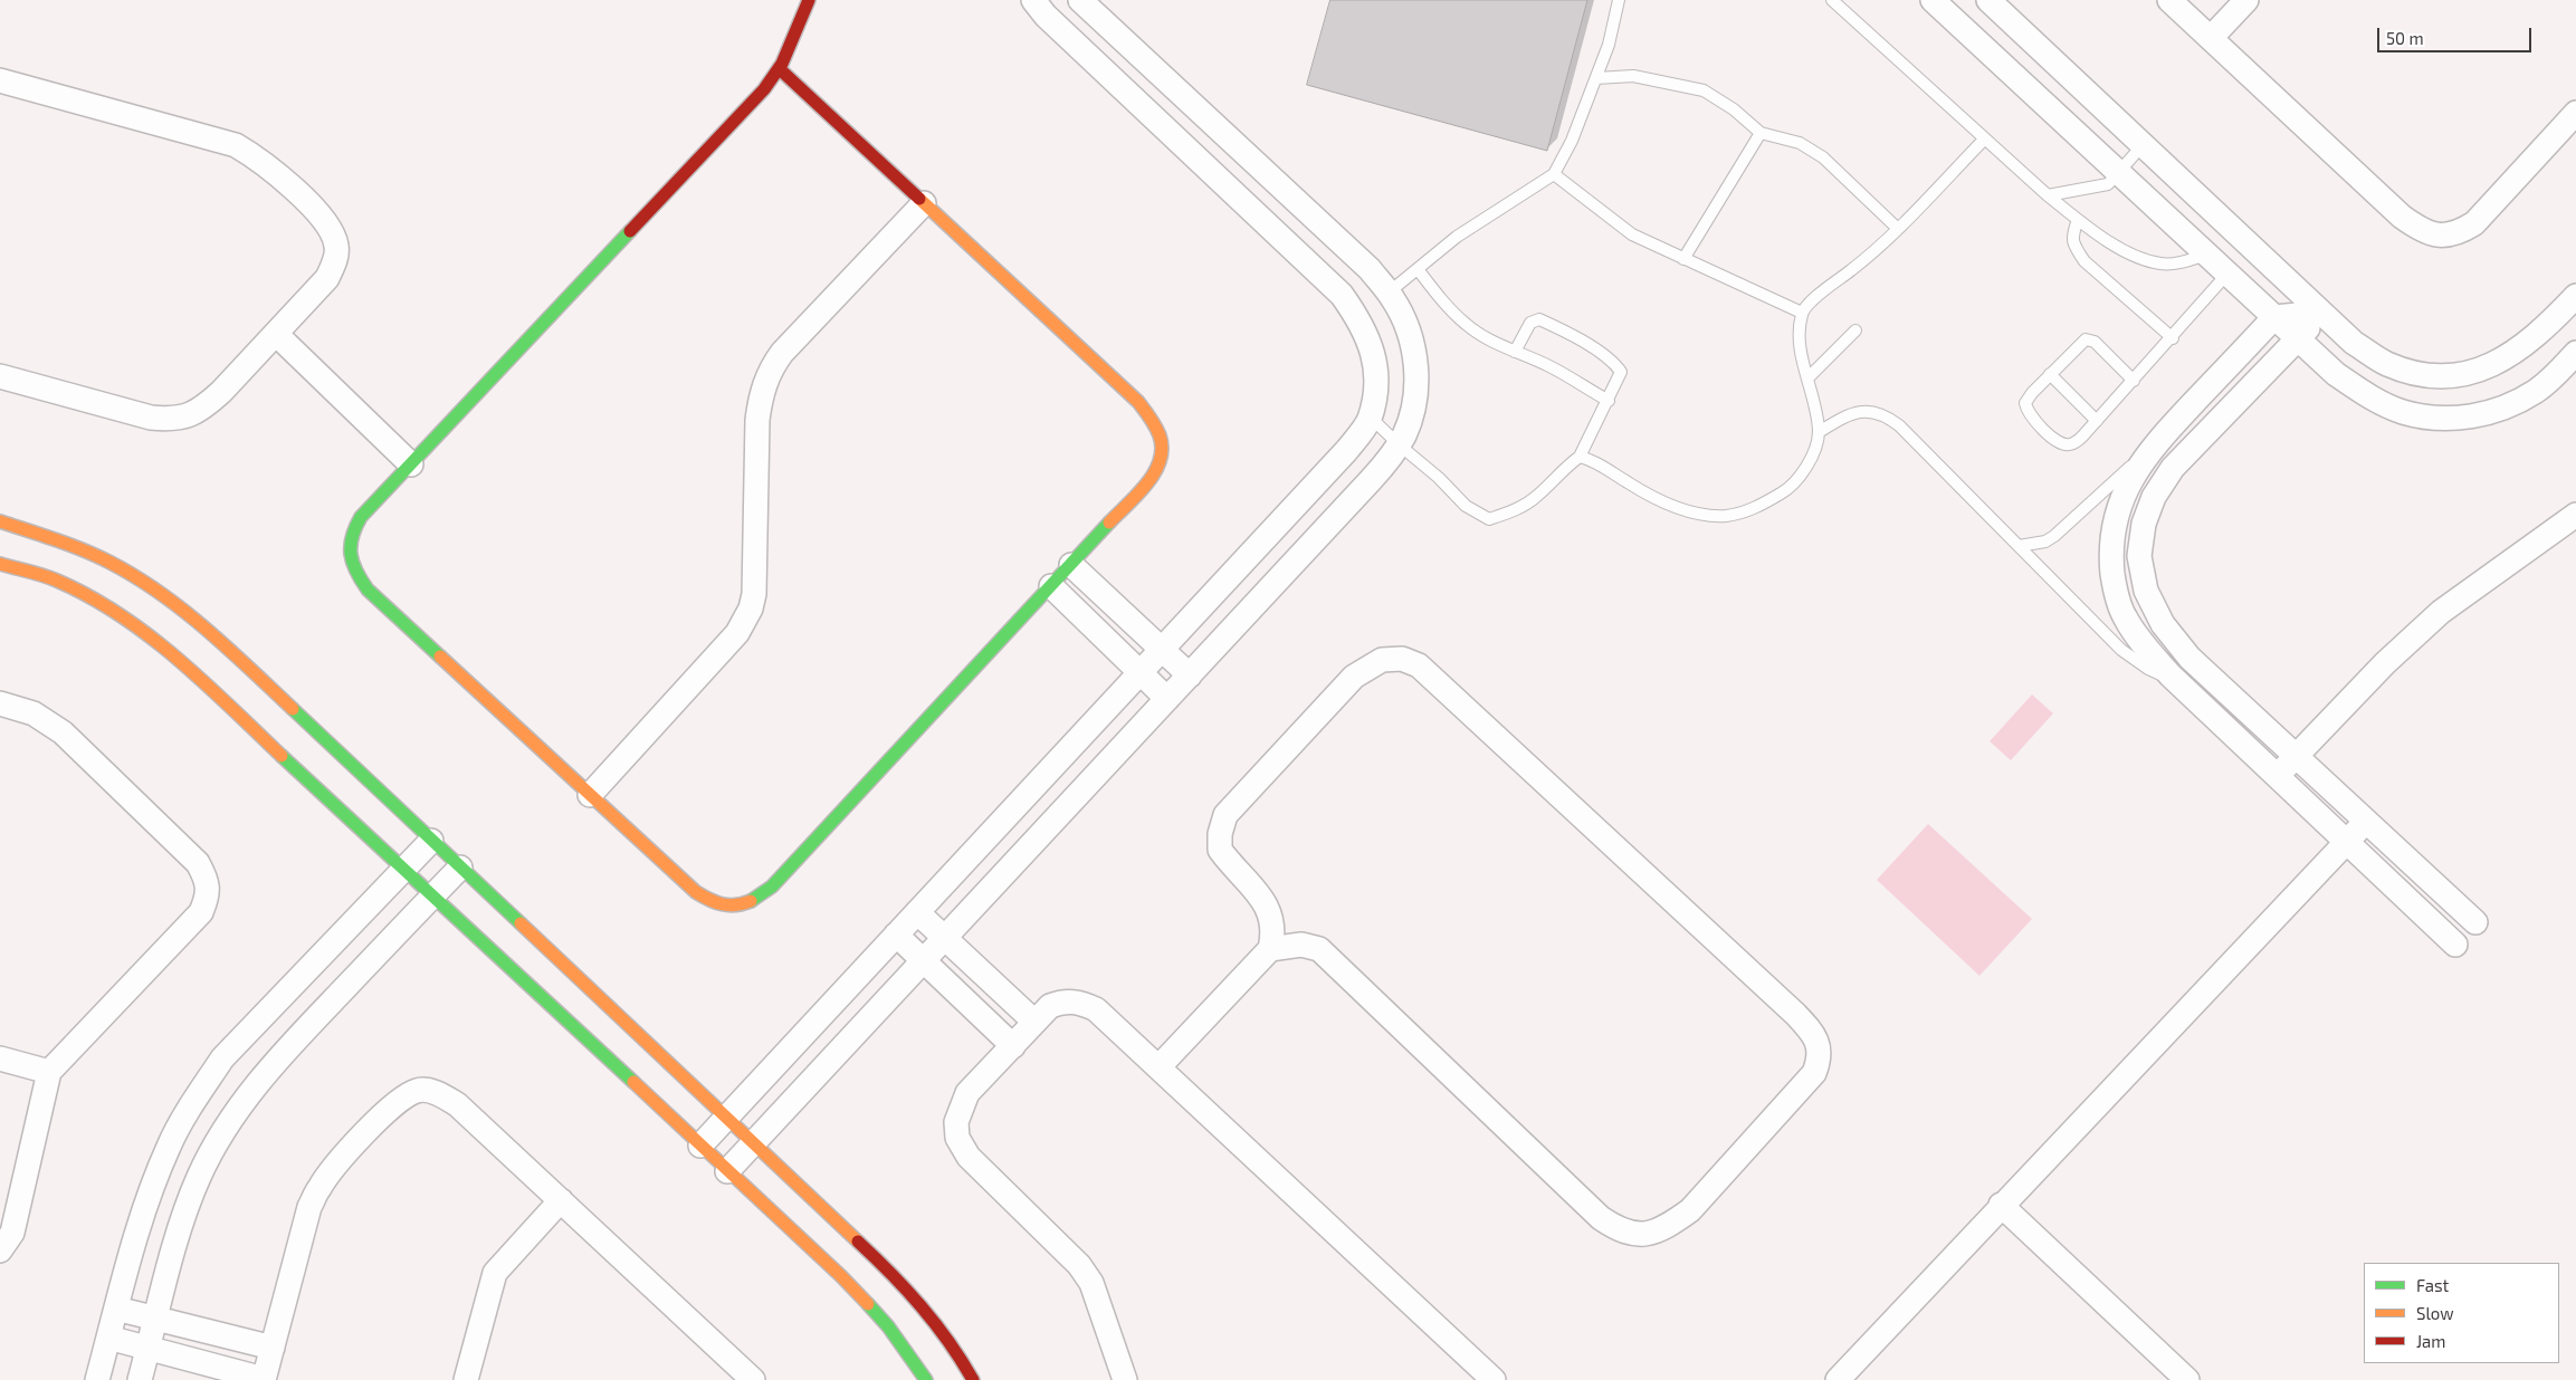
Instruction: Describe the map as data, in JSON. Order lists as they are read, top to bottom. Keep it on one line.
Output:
{"legend":["Fast","Slow","Jam"],"scale_bar":"50 m"}
